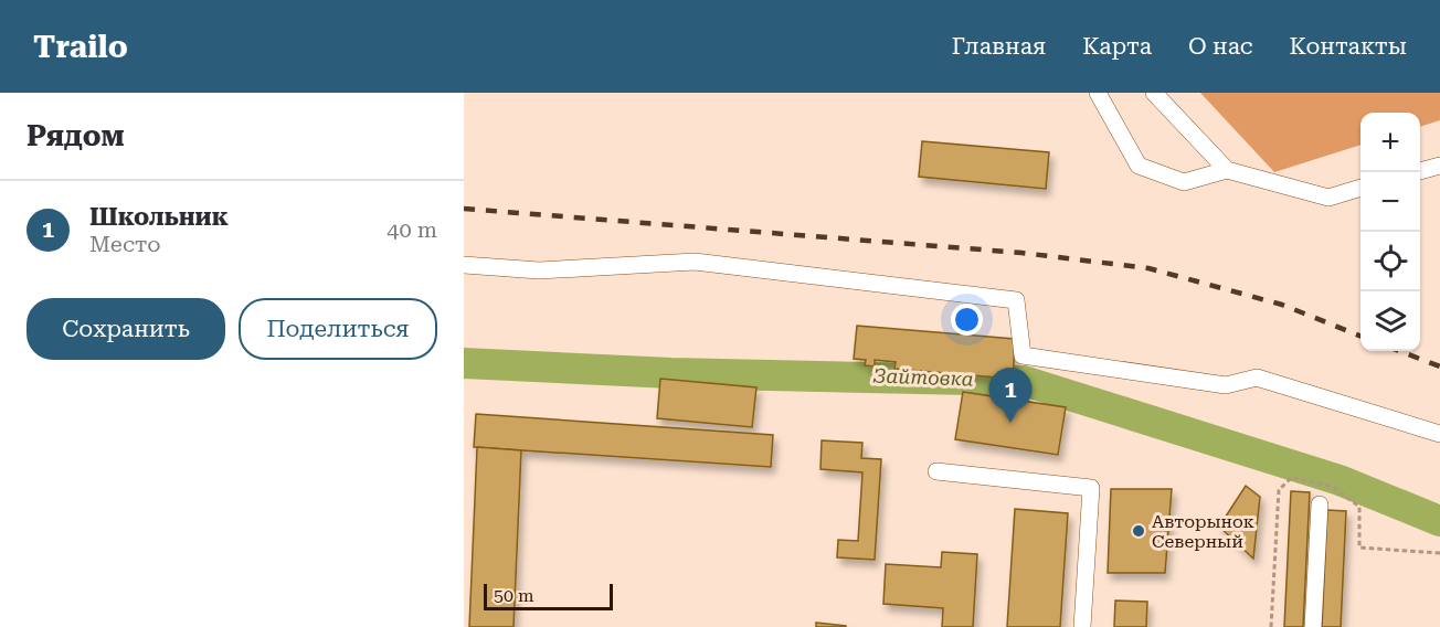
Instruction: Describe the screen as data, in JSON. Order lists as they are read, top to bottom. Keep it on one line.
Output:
{"water":["Зайтовка"],"places":["Авторынок Северный"],"scale_bar":"50 m","page":{"header":"Trailo","nav":["Главная","Карта","О нас","Контакты"],"heading":"Рядом","map_buttons":["+","−"],"list":[{"mark":"1","name":"Школьник","note":"Место","value":"40 m"}],"buttons":["Сохранить","Поделиться"],"pins":"1","scale":"50 m"}}
